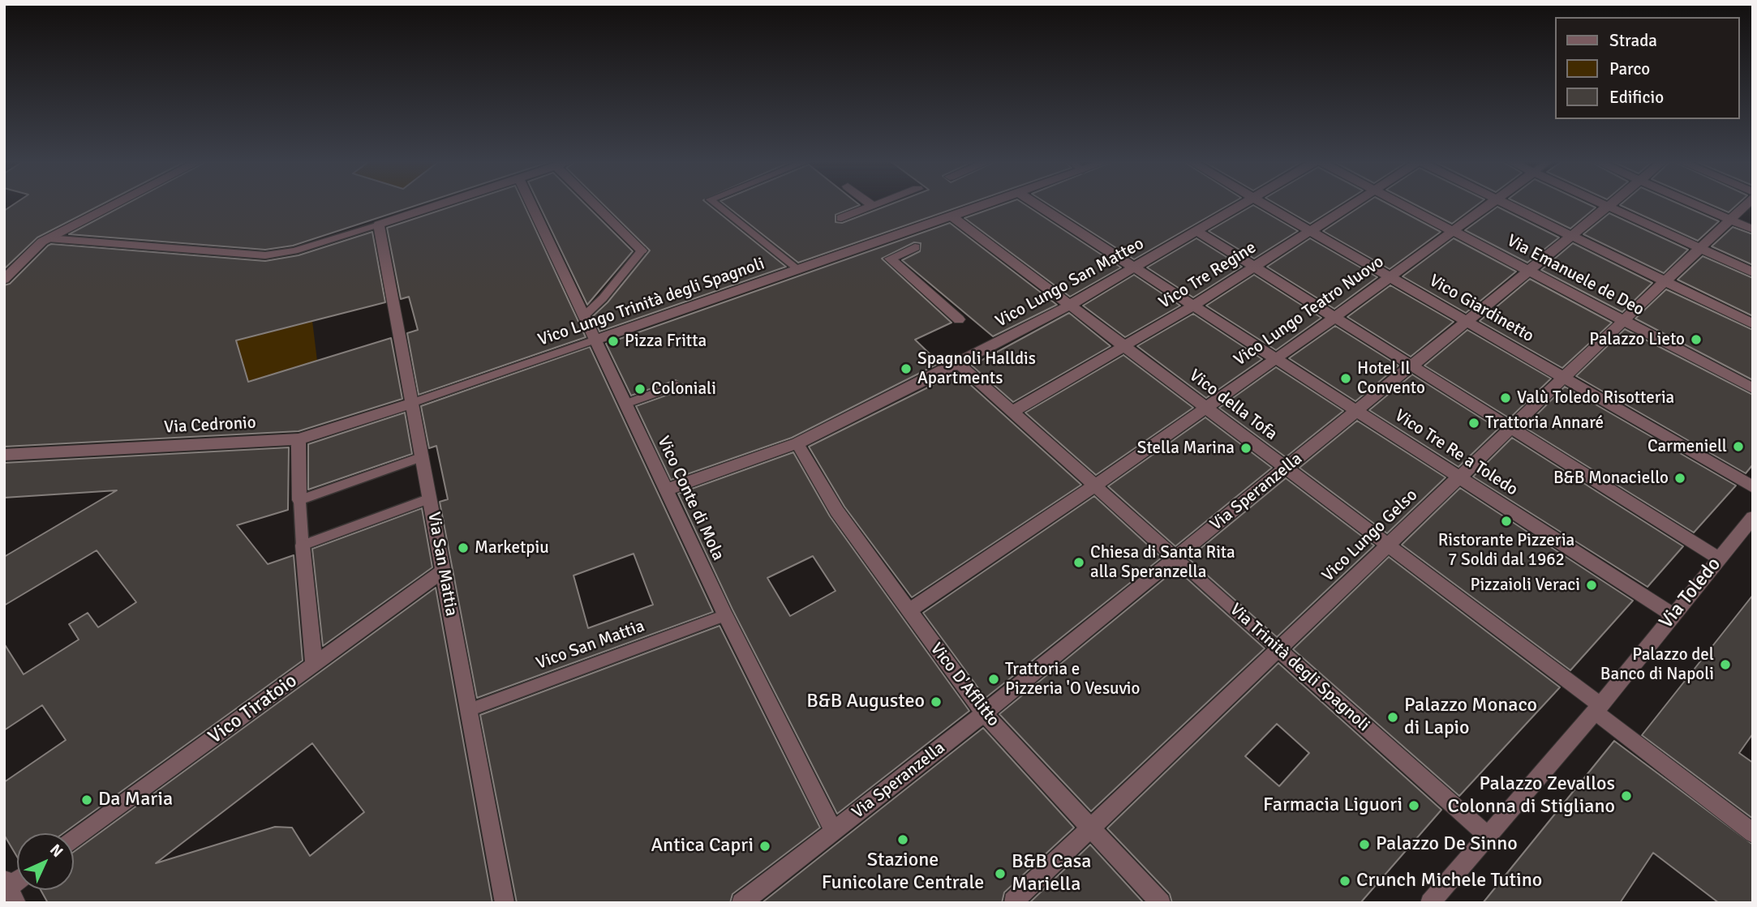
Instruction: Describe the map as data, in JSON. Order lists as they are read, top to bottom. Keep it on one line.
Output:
{"streets":{"street":["Vico Tre Regine","Via Emanuele de Deo","Vico Lungo San Matteo","Vico Lungo Trinità degli Spagnoli","Vico Giardinetto","Vico Lungo Teatro Nuovo","Vico della Tofa","Via Cedronio","Vico Tre Re a Toledo","Via Speranzella","Vico Conte di Mola","Vico Lungo Gelso","Via San Mattia","Via Toledo","Via Trinità degli Spagnoli","Vico D'Afflitto","Vico Tiratoio"],"lane":["Vico San Mattia"]},"crossings":[["Vico Tre Regine","Vico Giardinetto"],["Vico Tre Regine","Vico della Tofa"],["Vico Tre Regine","Vico Tre Re a Toledo"],["Vico Tre Regine","Via Trinità degli Spagnoli"],["Via Emanuele de Deo","Vico Lungo Teatro Nuovo"],["Via Emanuele de Deo","Via Speranzella"],["Via Emanuele de Deo","Vico Lungo Gelso"],["Vico Lungo San Matteo","Vico della Tofa"],["Vico Lungo San Matteo","Vico Tre Re a Toledo"],["Vico Lungo San Matteo","Vico Conte di Mola"],["Vico Lungo San Matteo","Via Trinità degli Spagnoli"],["Vico Lungo San Matteo","Vico D'Afflitto"],["Vico Lungo Trinità degli Spagnoli","Vico della Tofa"],["Vico Lungo Trinità degli Spagnoli","Via Cedronio"],["Vico Lungo Trinità degli Spagnoli","Vico Conte di Mola"],["Vico Lungo Trinità degli Spagnoli","Via San Mattia"],["Vico Giardinetto","Vico Lungo Teatro Nuovo"],["Vico Giardinetto","Via Speranzella"],["Vico Giardinetto","Vico Lungo Gelso"],["Vico Lungo Teatro Nuovo","Vico della Tofa"],["Vico Lungo Teatro Nuovo","Vico Tre Re a Toledo"],["Vico Lungo Teatro Nuovo","Via Trinità degli Spagnoli"],["Vico Lungo Teatro Nuovo","Vico D'Afflitto"],["Vico della Tofa","Via Speranzella"],["Vico della Tofa","Vico Lungo Gelso"],["Vico della Tofa","Via Toledo"],["Via Cedronio","Via San Mattia"],["Vico Tre Re a Toledo","Via Speranzella"],["Vico Tre Re a Toledo","Vico Lungo Gelso"],["Vico Tre Re a Toledo","Via Toledo"],["Via Speranzella","Vico Conte di Mola"],["Via Speranzella","Via Trinità degli Spagnoli"],["Via Speranzella","Vico D'Afflitto"],["Vico Conte di Mola","Vico San Mattia"],["Vico Lungo Gelso","Via Trinità degli Spagnoli"],["Vico Lungo Gelso","Vico D'Afflitto"],["Via San Mattia","Vico San Mattia"],["Via San Mattia","Vico Tiratoio"],["Via Toledo","Via Trinità degli Spagnoli"]],"places":["Palazzo Lieto","Pizza Fritta","Spagnoli Halldis Apartments","Hotel Il Convento","Coloniali","Valù Toledo Risotteria","Trattoria Annaré","Carmeniell","Stella Marina","B&B Monaciello","Ristorante Pizzeria 7 Soldi dal 1962","Marketpiu","Chiesa di Santa Rita alla Speranzella","Pizzaioli Veraci","Palazzo del Banco di Napoli","Trattoria e Pizzeria 'O Vesuvio","B&B Augusteo","Palazzo Monaco di Lapio","Palazzo Zevallos Colonna di Stigliano","Da Maria","Farmacia Liguori","Stazione Funicolare Centrale","Palazzo De Sinno","Antica Capri","B&B Casa Mariella","Crunch Michele Tutino"],"legend":["Strada","Parco","Edificio"],"north":"top right"}
